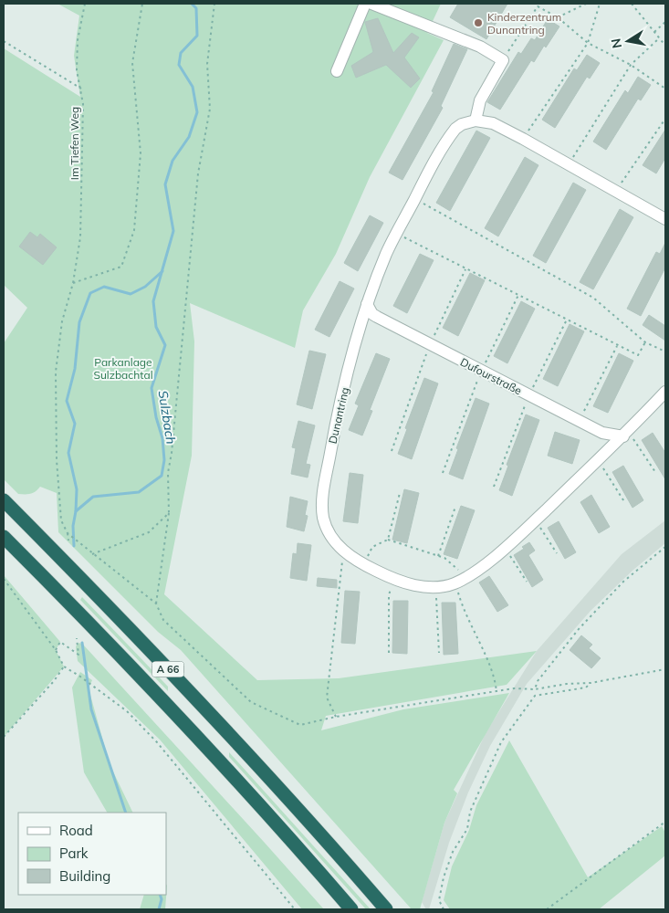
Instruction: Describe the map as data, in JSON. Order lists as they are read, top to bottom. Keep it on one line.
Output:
{"streets":{"highway":["A 66"],"street":["Dufourstraße","Dunantring"],"path":["Im Tiefen Weg"]},"crossings":[["Dufourstraße","Dunantring"]],"water":["Sulzbach"],"parks":["Parkanlage Sulzbachtal"],"places":["Kinderzentrum Dunantring"],"legend":["Road","Park","Building"],"north":"left"}
